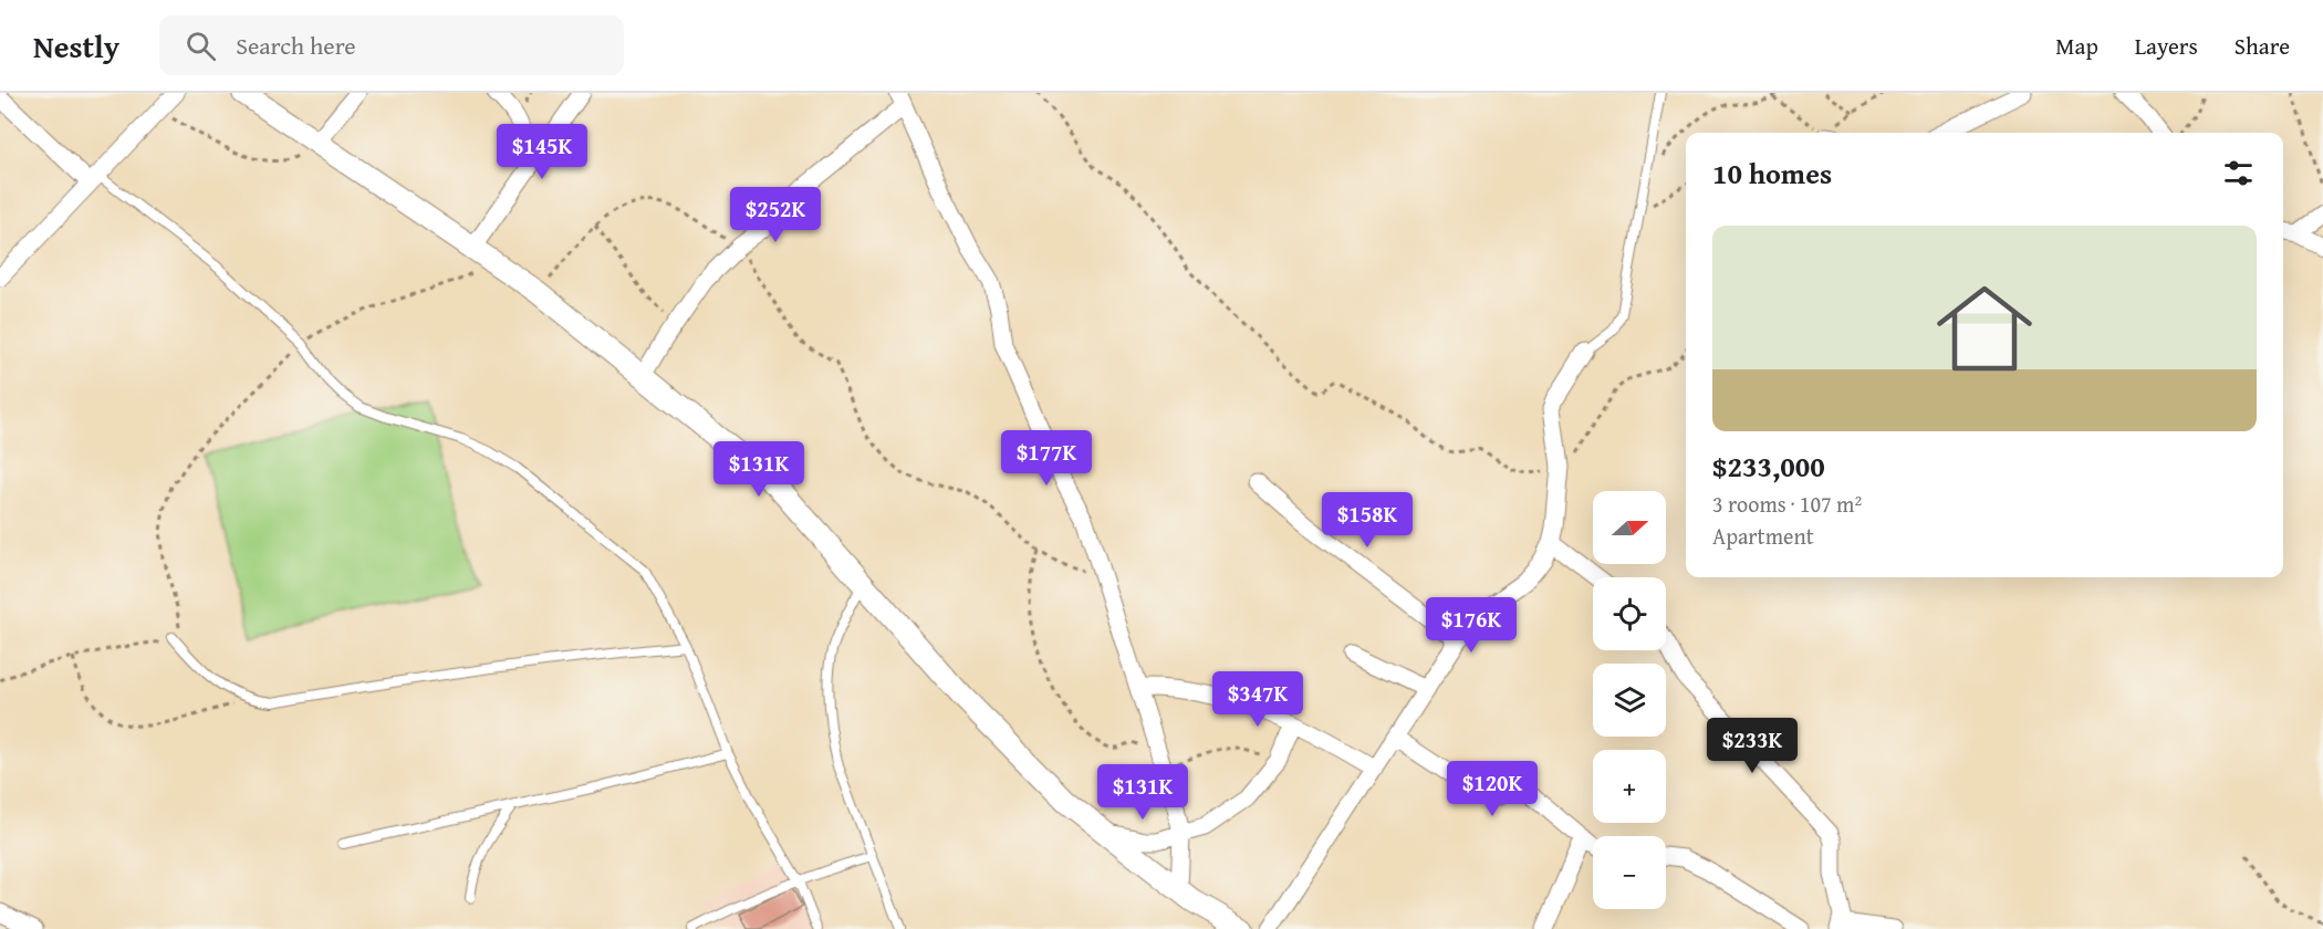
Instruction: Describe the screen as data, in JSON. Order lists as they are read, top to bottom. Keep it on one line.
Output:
{"north":"right","page":{"header":"Nestly","search":"Search here","nav":["Map","Layers","Share"],"price":["$145K","$252K","$177K","$131K","$158K","$176K","$347K","$233K","$120K","$131K"],"heading":"10 homes","list":[{"name":"$233,000","note":"3 rooms · 107 m² · Apartment"}],"map_buttons":["+","−"]}}
